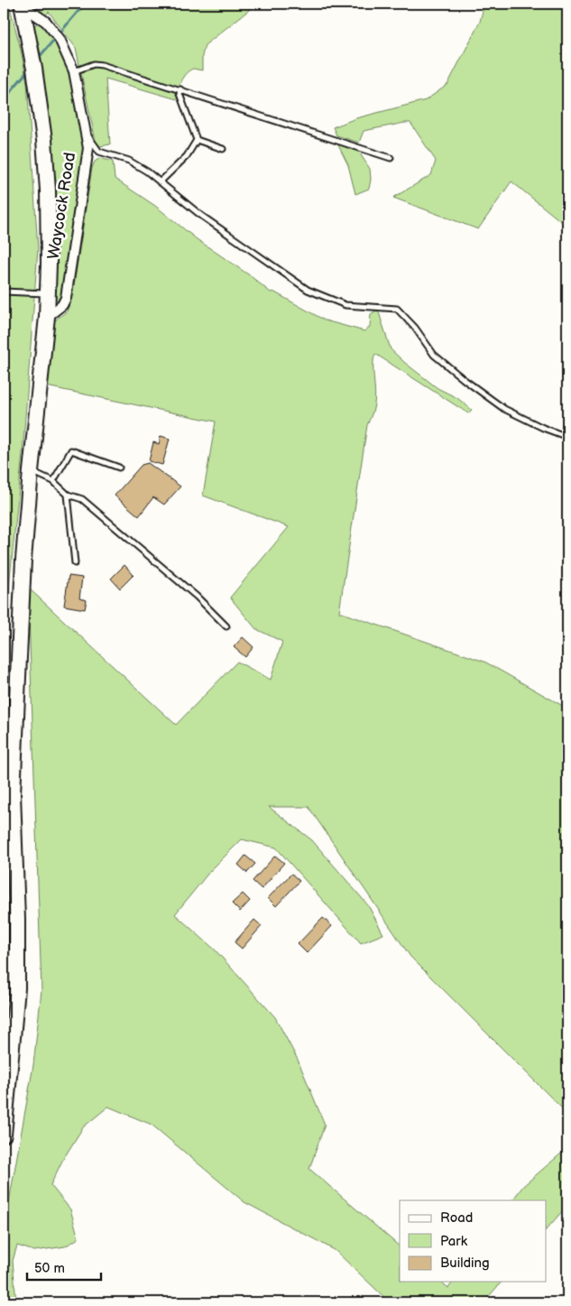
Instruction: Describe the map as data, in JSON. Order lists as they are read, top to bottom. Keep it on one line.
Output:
{"streets":{"main road":["Waycock Road"]},"legend":["Road","Park","Building"],"scale_bar":"50 m"}
